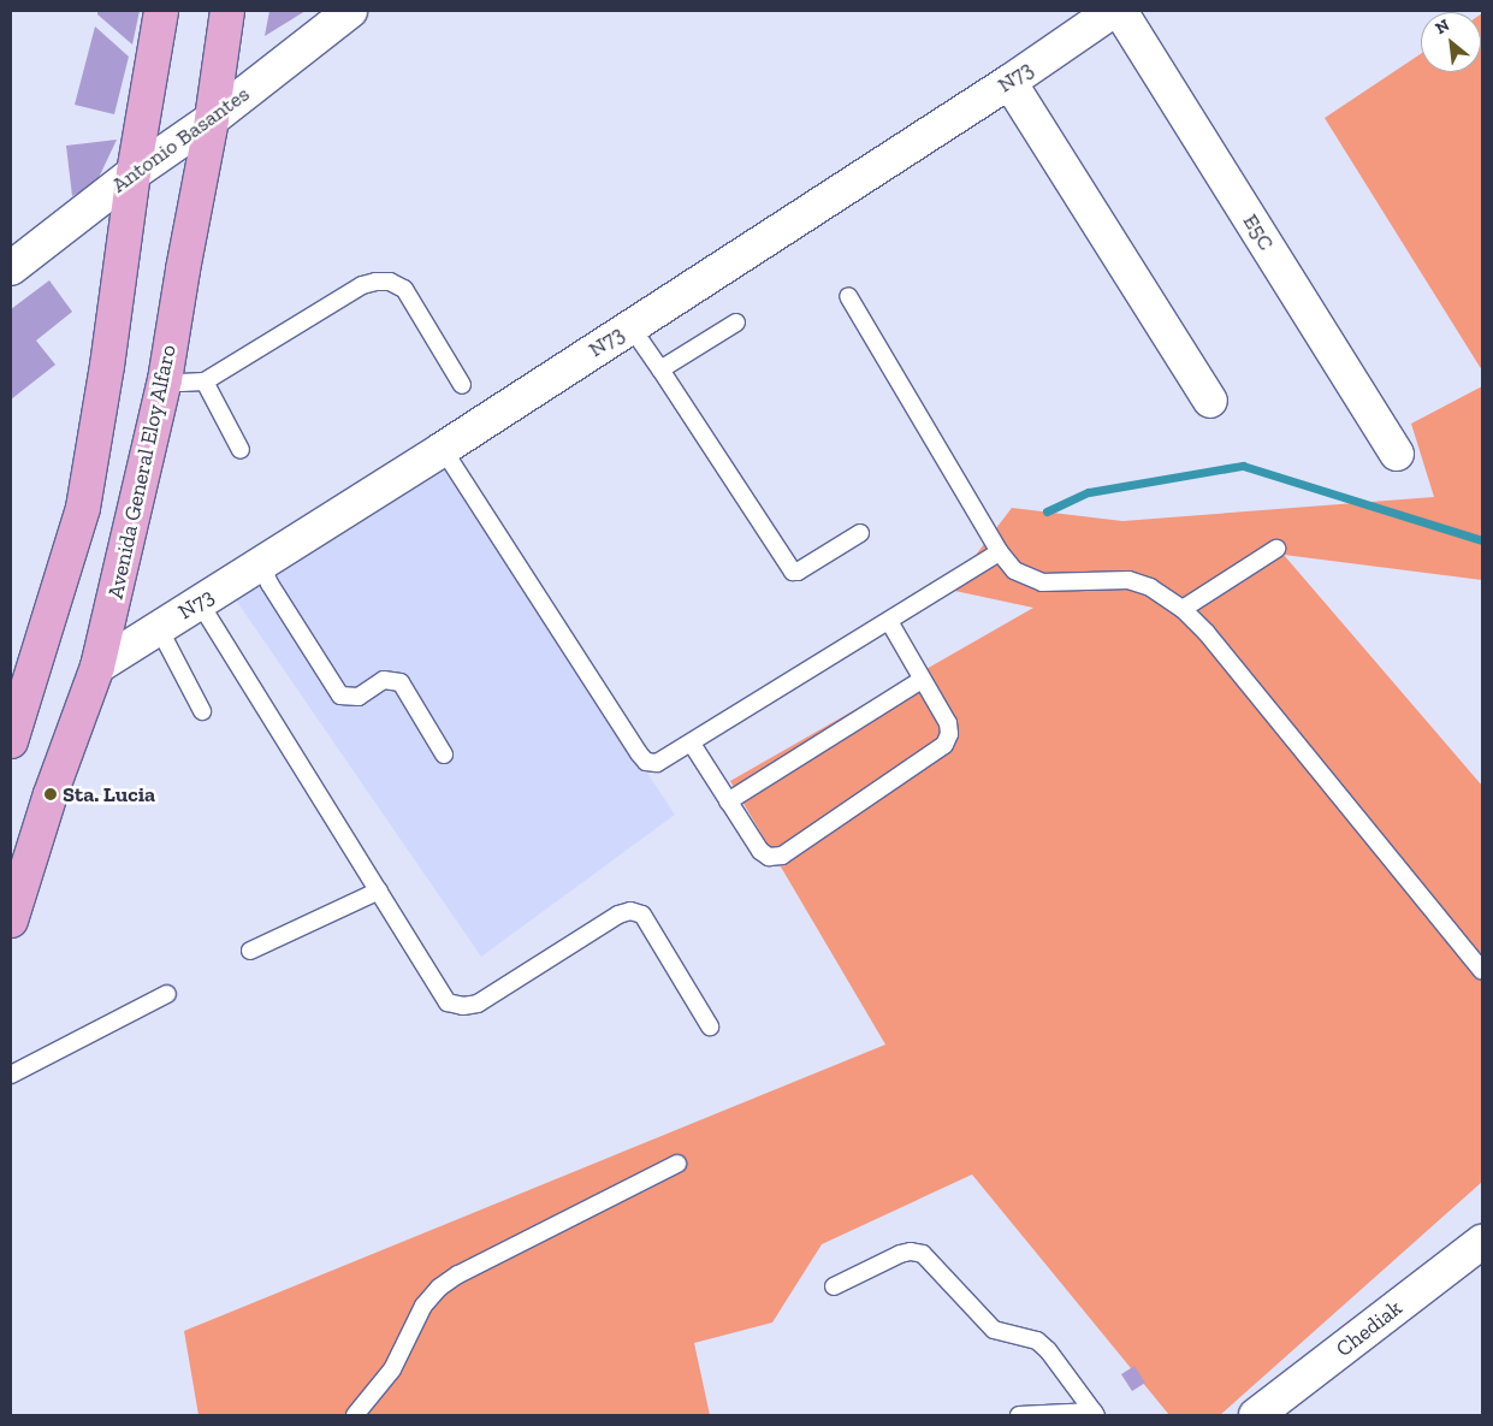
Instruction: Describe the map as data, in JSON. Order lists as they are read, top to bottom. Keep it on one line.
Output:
{"streets":{"main road":["Avenida General Eloy Alfaro"],"street":["N73","Antonio Basantes","E5C","Chediak"]},"crossings":[["N73","Avenida General Eloy Alfaro"],["Antonio Basantes","Avenida General Eloy Alfaro"]],"places":["Sta. Lucia"],"north":"top left"}
